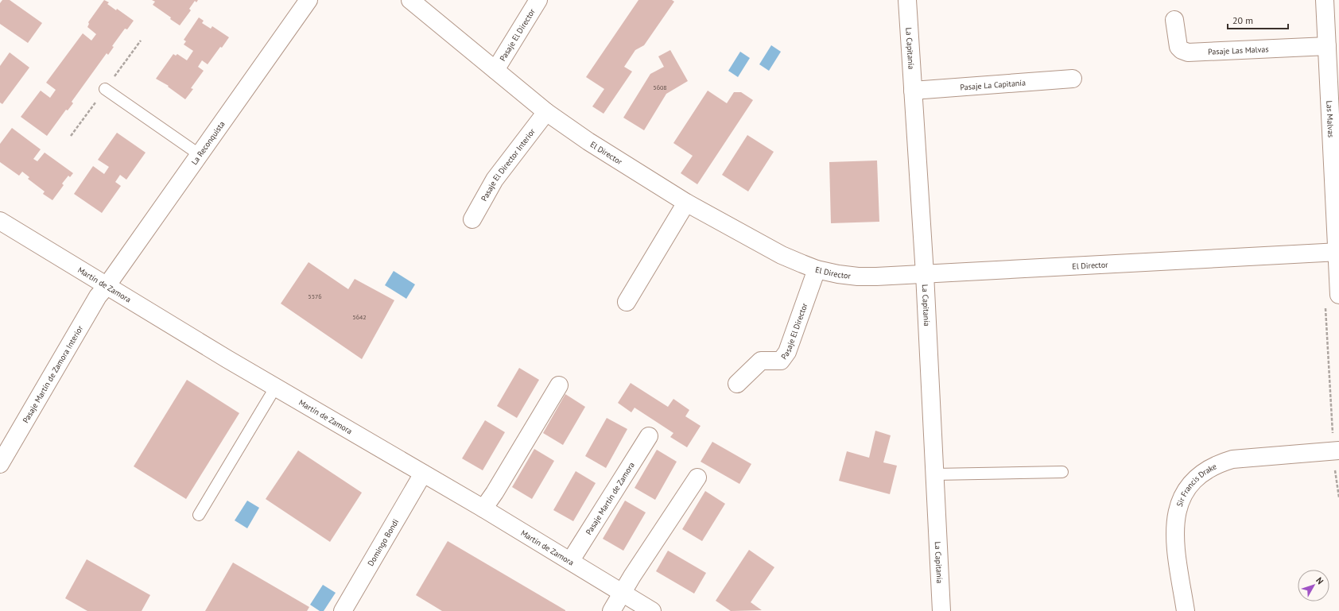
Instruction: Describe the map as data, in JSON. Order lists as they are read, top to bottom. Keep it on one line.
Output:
{"streets":{"street":["Pasaje El Director","La Capitanía","Pasaje Las Malvas","Pasaje La Capitanía","Las Malvas","La Reconquista","El Director","Pasaje El Director Interior","Martín de Zamora","Pasaje Martín de Zamora Interior","Sir Francis Drake","Pasaje Martín de Zamora","Domingo Bondi"]},"crossings":[["Pasaje El Director","El Director"],["La Capitanía","Pasaje La Capitanía"],["La Capitanía","El Director"],["Pasaje Las Malvas","Las Malvas"],["Las Malvas","El Director"],["La Reconquista","Martín de Zamora"],["La Reconquista","Pasaje Martín de Zamora Interior"],["El Director","Pasaje El Director Interior"],["Martín de Zamora","Pasaje Martín de Zamora Interior"],["Martín de Zamora","Pasaje Martín de Zamora"],["Martín de Zamora","Domingo Bondi"]],"house_numbers":["5608","5576","5642"],"scale_bar":"20 m","north":"top right"}
